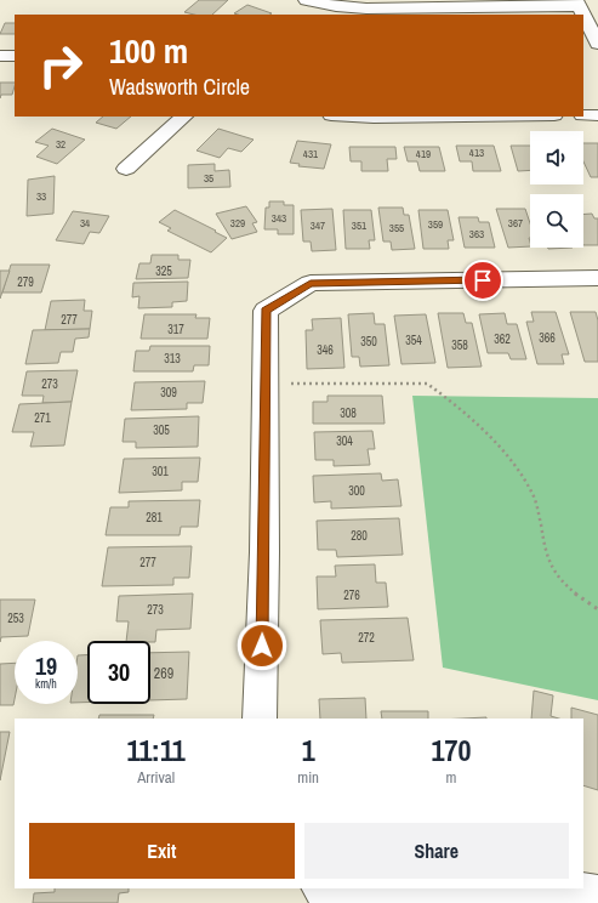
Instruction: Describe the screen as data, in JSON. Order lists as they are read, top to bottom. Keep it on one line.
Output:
{"house_numbers":["32","413","431","419","35","33","343","34","329","367","359","347","351","355","363","325","279","277","317","366","362","354","350","358","346","313","273","309","308","271","305","304","301","300","281","280","277","276","273","253","272","269"],"page":{"turn":["100 m","Wadsworth Circle"],"speed":"19 km/h","limit":"30","eta":["11:11","Arrival","1","min","170","m"],"buttons":["Exit","Share"]}}
